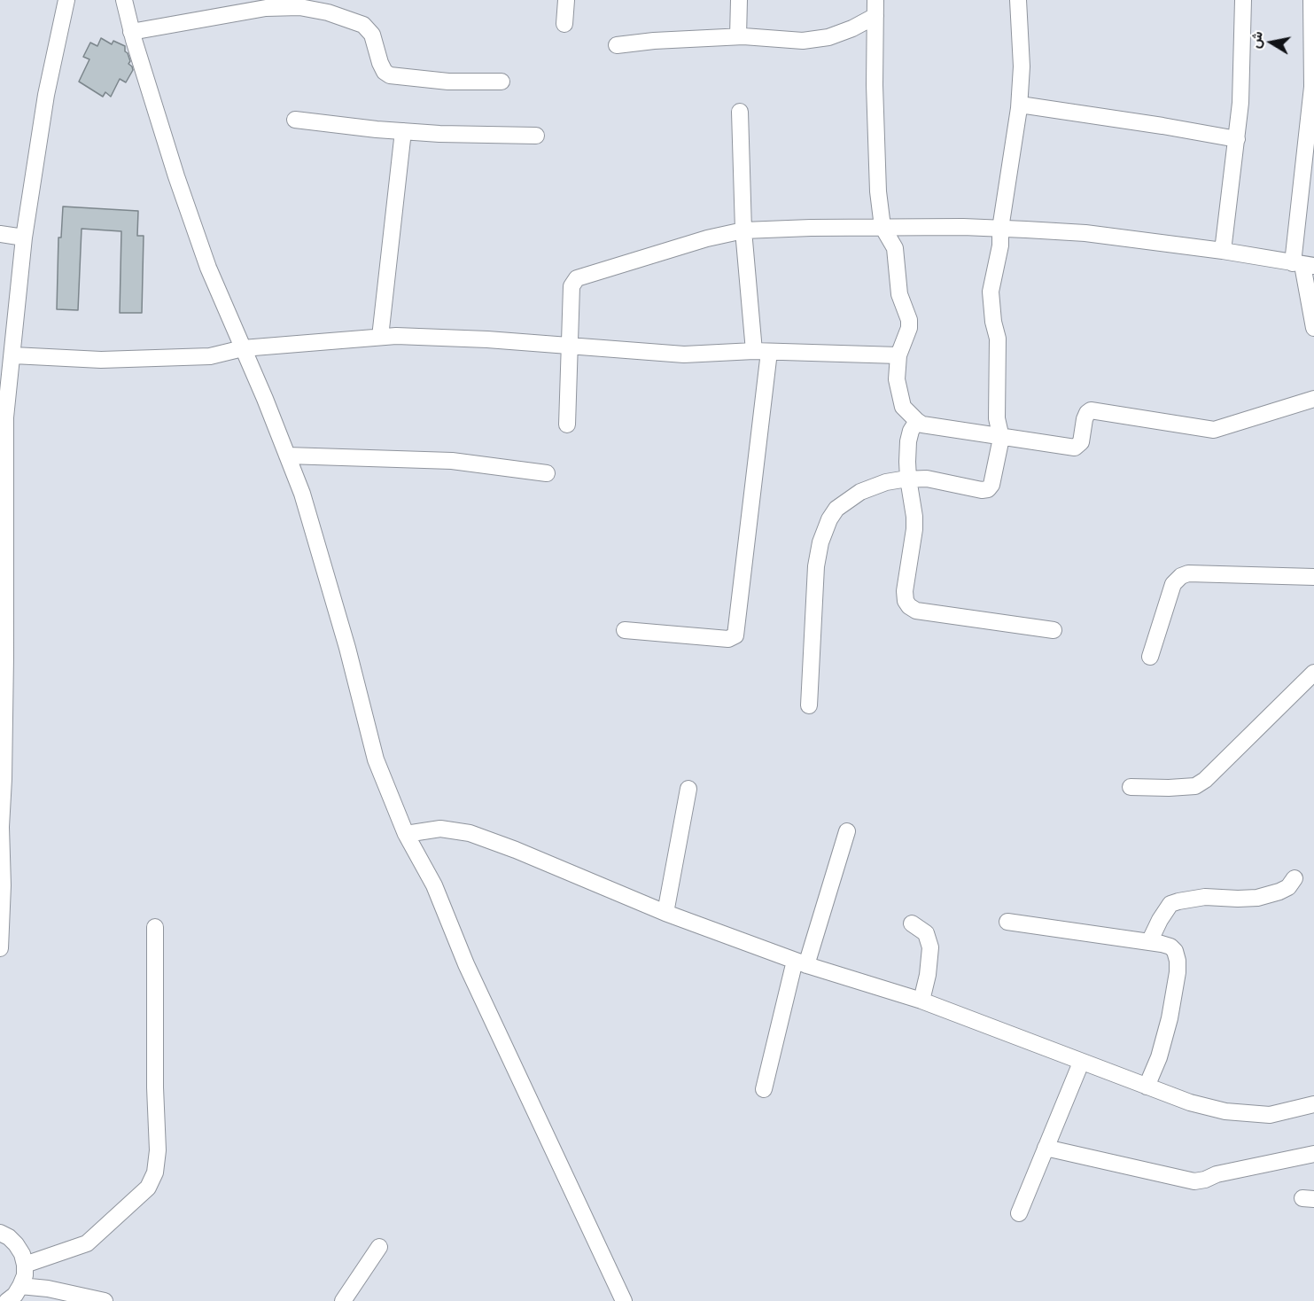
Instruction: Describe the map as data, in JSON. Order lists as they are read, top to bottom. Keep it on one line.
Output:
{"north":"left"}
